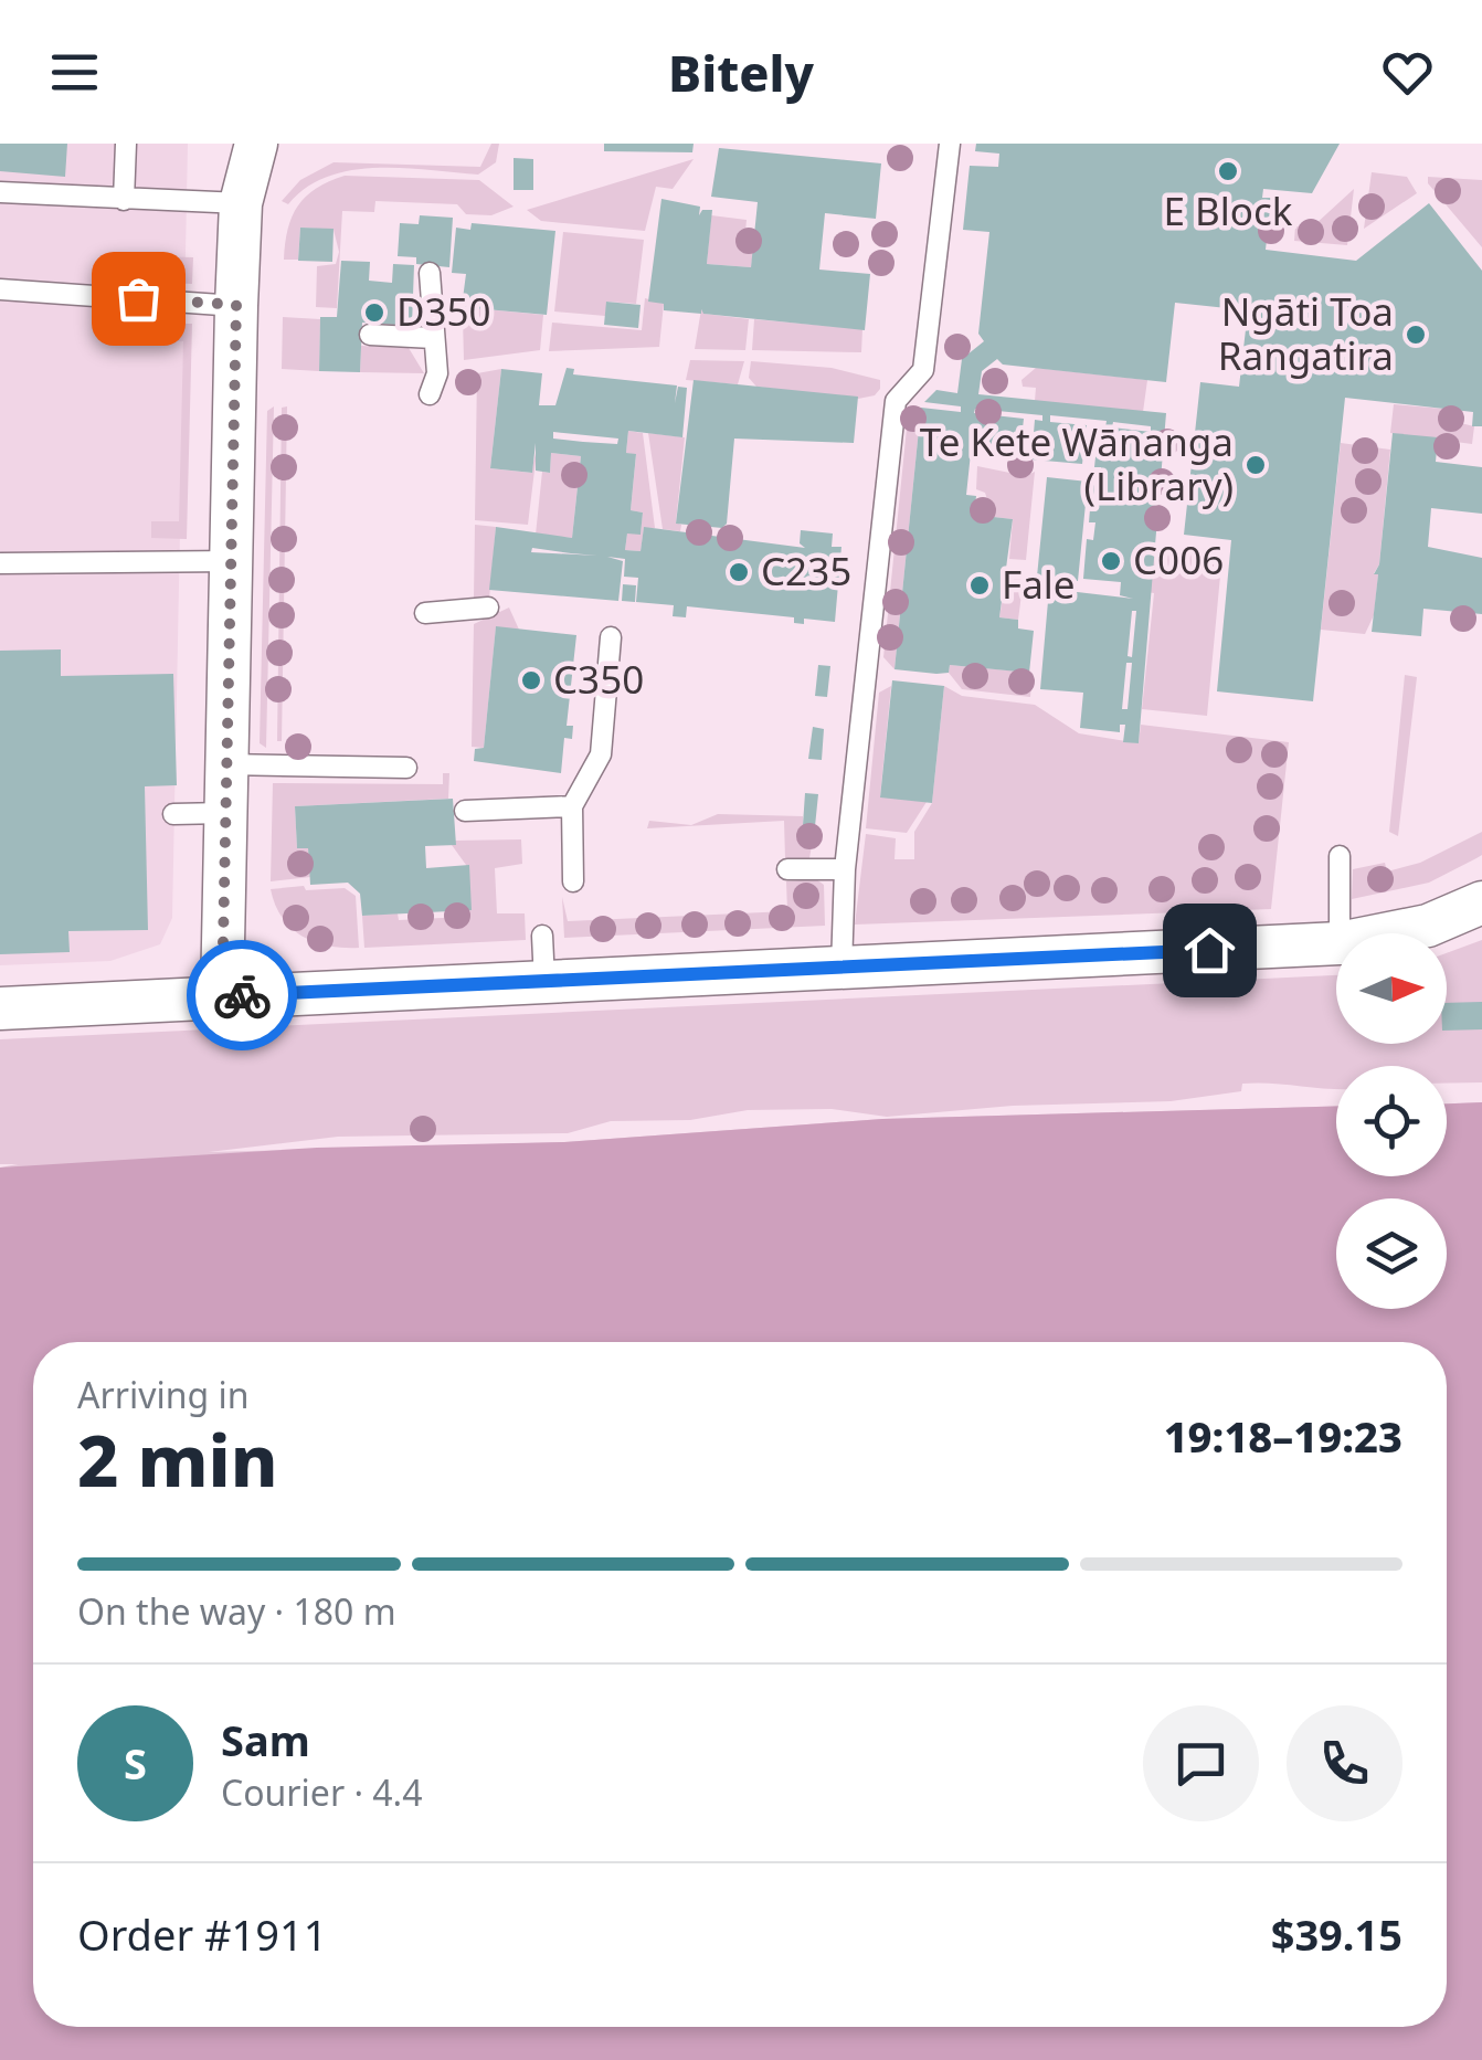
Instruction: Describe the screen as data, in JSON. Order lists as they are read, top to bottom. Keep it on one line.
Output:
{"places":["E Block","D350","Ngāti Toa Rangatira","Te Kete Wānanga (Library)","C006","C235","Fale","C350"],"north":"right","page":{"header":"Bitely","heading":["2 min","Arriving in","19:18–19:23"],"panel":["Sam","Courier · 4.4","Order #1911","$39.15"],"bar":"On the way · 180 m","round":"S"}}
